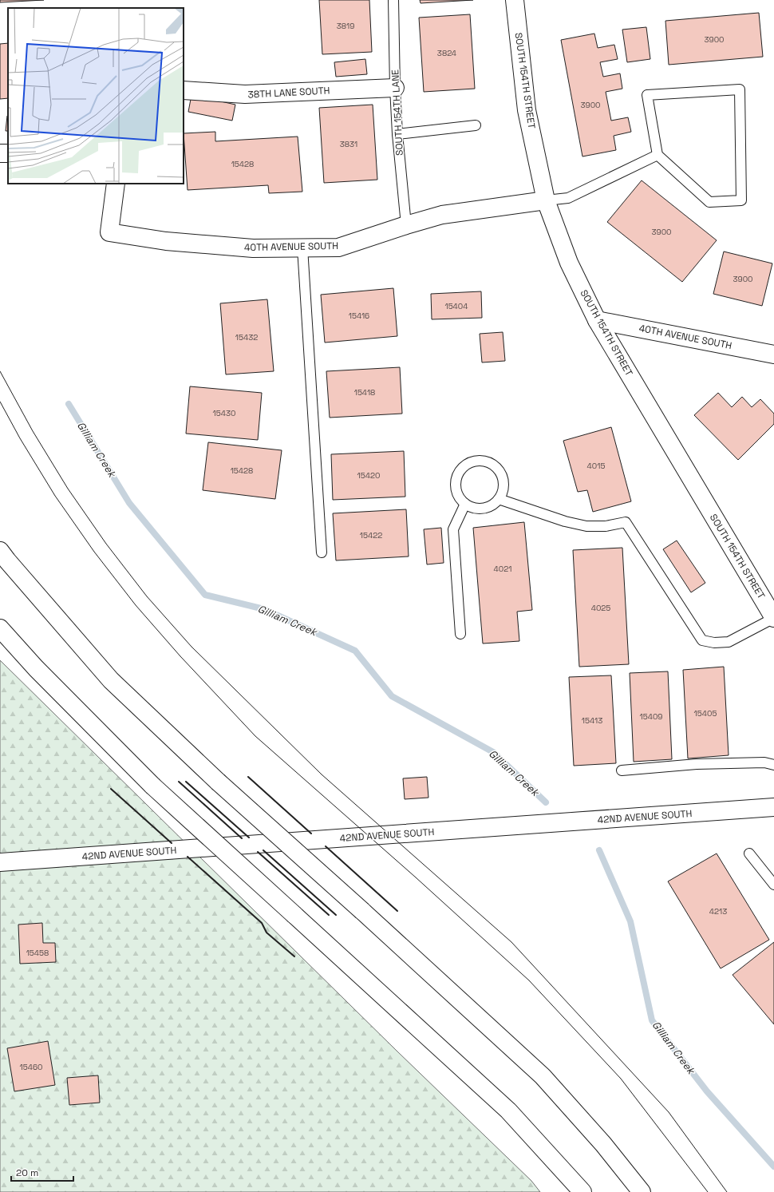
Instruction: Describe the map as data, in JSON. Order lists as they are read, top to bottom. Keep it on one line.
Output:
{"streets":{"main road":["SOUTH 154TH STREET","38TH LANE SOUTH","40TH AVENUE SOUTH","42ND AVENUE SOUTH"],"lane":["SOUTH 154TH LANE"]},"crossings":[["SOUTH 154TH STREET","40TH AVENUE SOUTH"],["38TH LANE SOUTH","SOUTH 154TH LANE"],["SOUTH 154TH LANE","40TH AVENUE SOUTH"]],"water":["Gilliam Creek"],"house_numbers":["3819","3900","3824","3900","3831","15428","3900","3900","15404","15416","15432","15418","15430","4015","15428","15420","15422","4021","4025","15405","15409","15413","4213","15458","15460"],"scale_bar":"20 m"}
